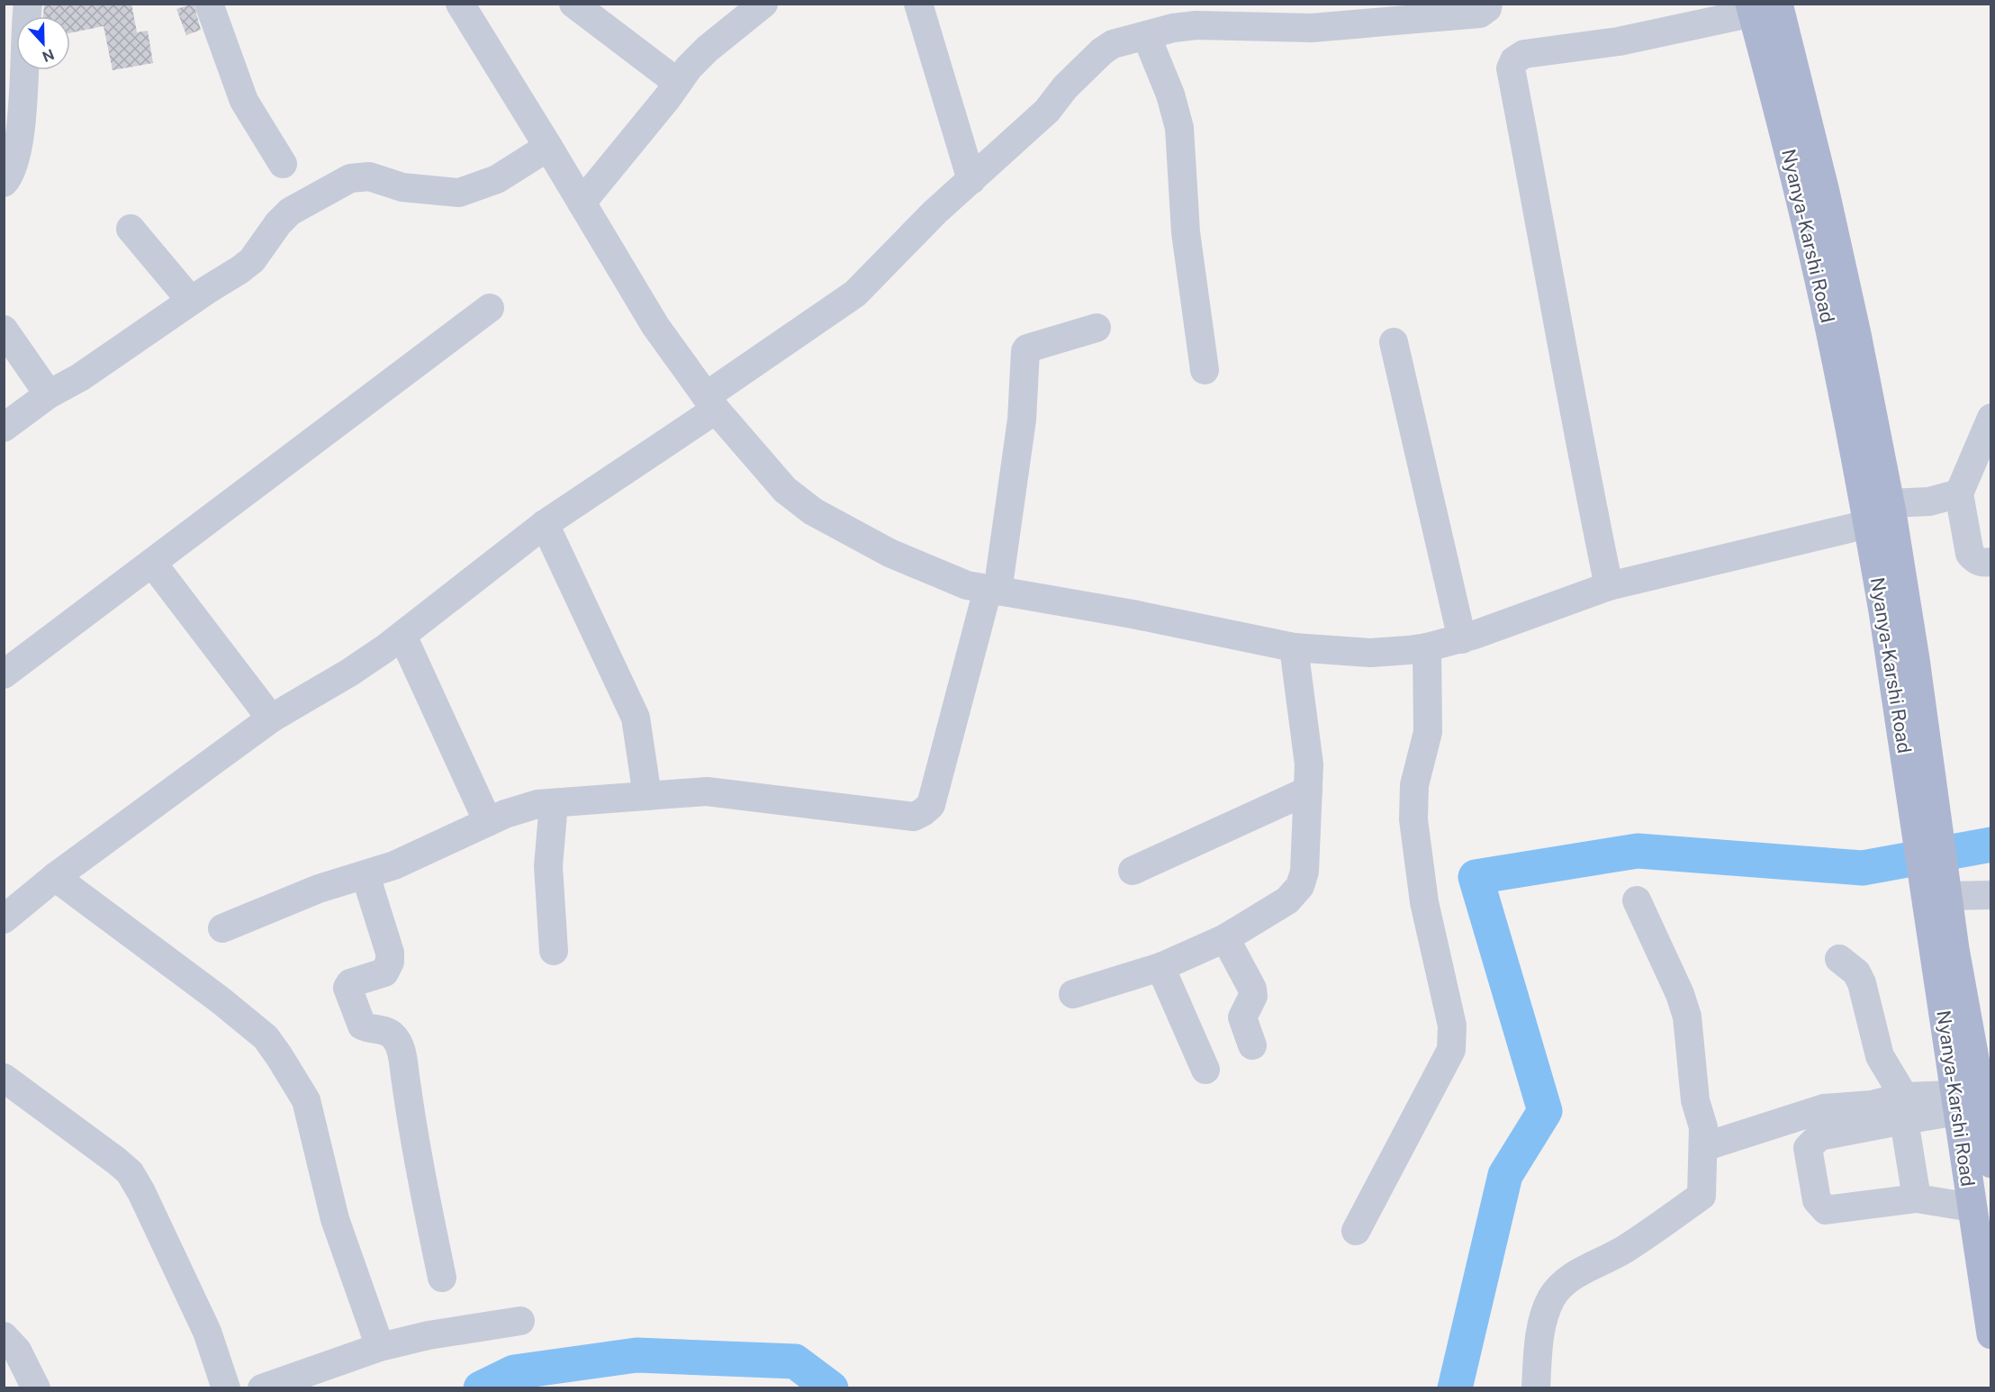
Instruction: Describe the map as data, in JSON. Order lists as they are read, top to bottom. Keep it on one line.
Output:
{"streets":{"main road":["Nyanya-Karshi Road"]},"north":"bottom"}
